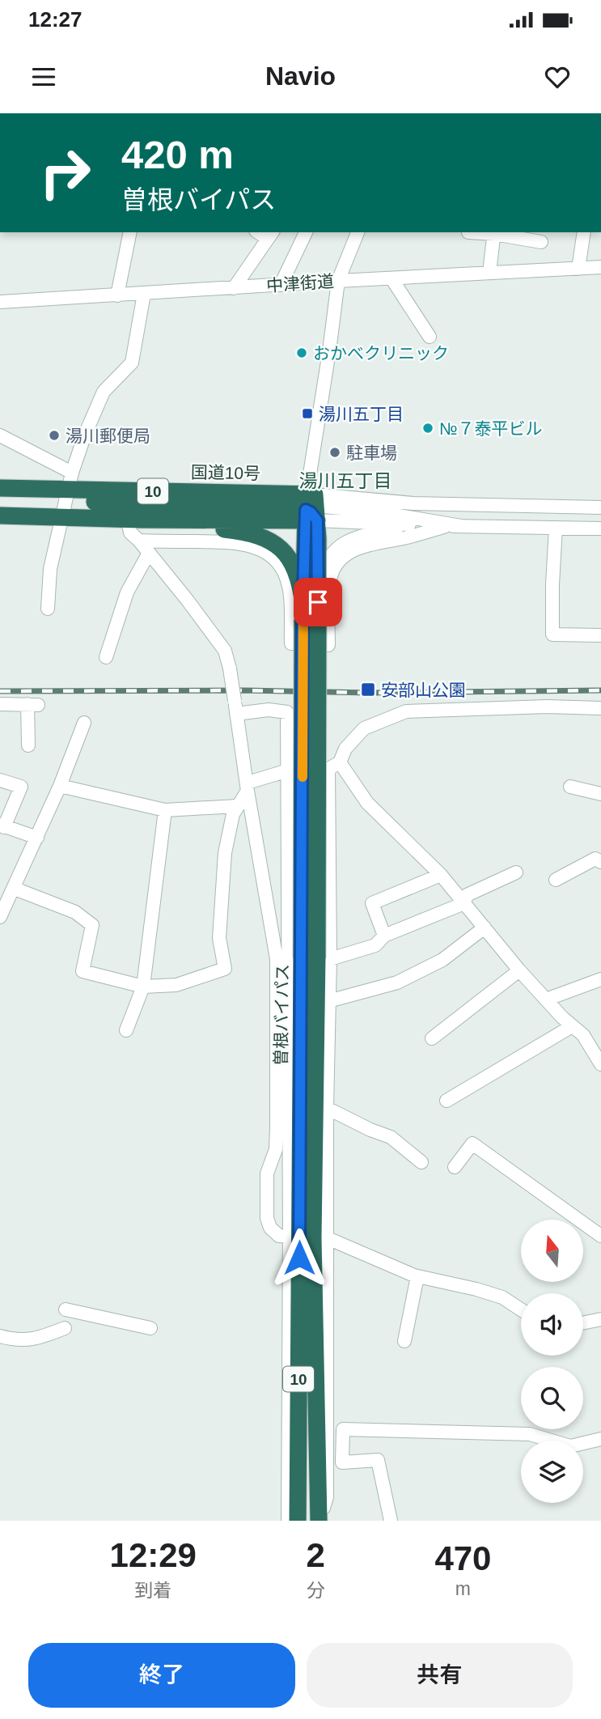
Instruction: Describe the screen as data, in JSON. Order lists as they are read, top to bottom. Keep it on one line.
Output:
{"streets":{"highway":["国道10号","10","曽根バイパス"],"street":["中津街道"]},"crossings":[["国道10号","10"],["国道10号","曽根バイパス"],["10","曽根バイパス"]],"districts":["湯川五丁目"],"places":{"other":["おかべクリニック","№７泰平ビル","湯川郵便局","駐車場"],"transit":["湯川五丁目","安部山公園"]},"north":"top","page":{"status":"12:27","header":"Navio","turn":["420 m","曽根バイパス"],"eta":["12:29","到着","2","分","470","m"],"buttons":["終了","共有"]}}
